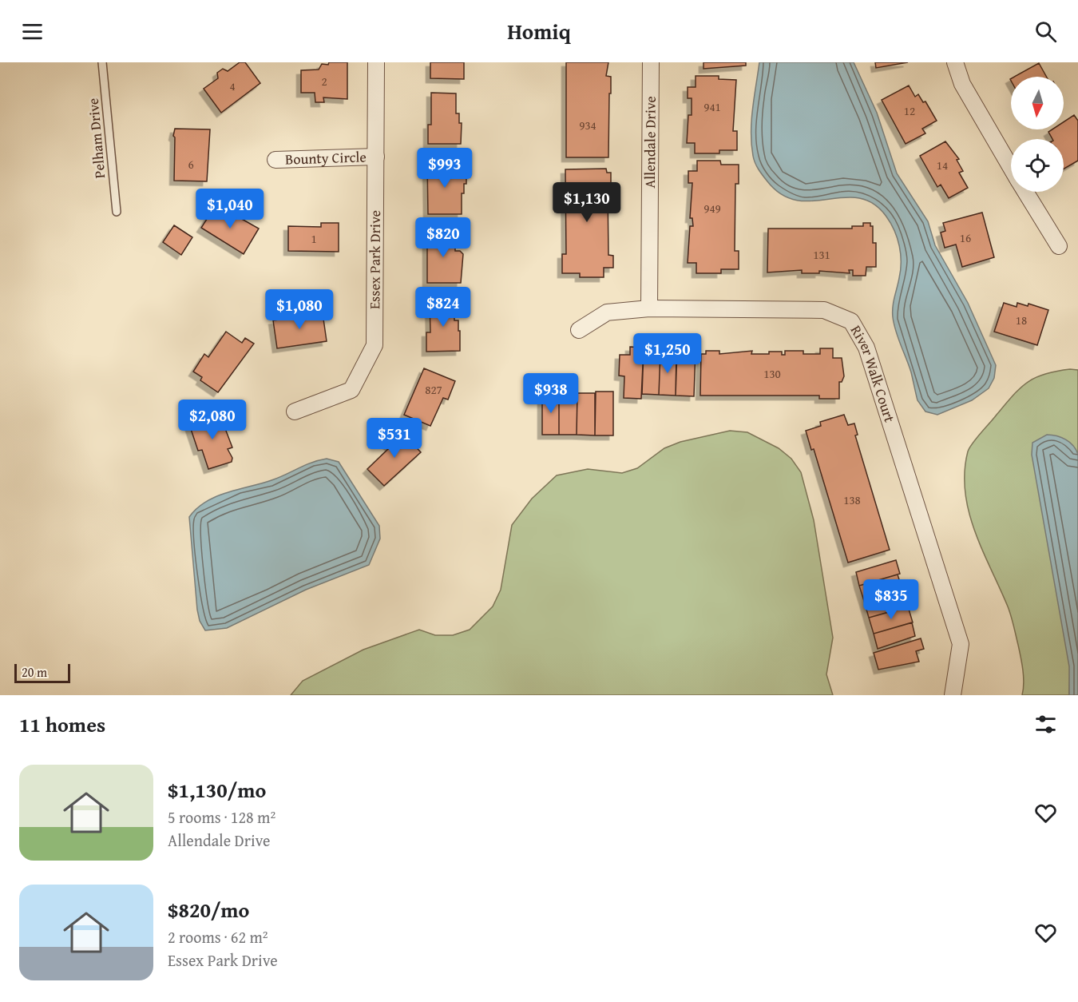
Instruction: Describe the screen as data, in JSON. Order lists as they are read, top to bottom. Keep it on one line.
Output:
{"streets":{"street":["Allendale Drive","Bounty Circle","Essex Park Drive","River Walk Court"],"lane":["Pelham Drive"]},"crossings":[["Allendale Drive","River Walk Court"],["Bounty Circle","Essex Park Drive"]],"house_numbers":["2","4","941","12","934","6","14","949","16","1","131","18","130","827","138"],"scale_bar":"20 m","north":"bottom","page":{"header":"Homiq","price":["$993","$1,130","$1,040","$820","$824","$1,080","$1,250","$938","$2,080","$531","$835"],"scale":"20 m","heading":"11 homes","list":[{"name":"$1,130/mo","note":"5 rooms · 128 m² · Allendale Drive"},{"name":"$820/mo","note":"2 rooms · 62 m² · Essex Park Drive"}]}}
